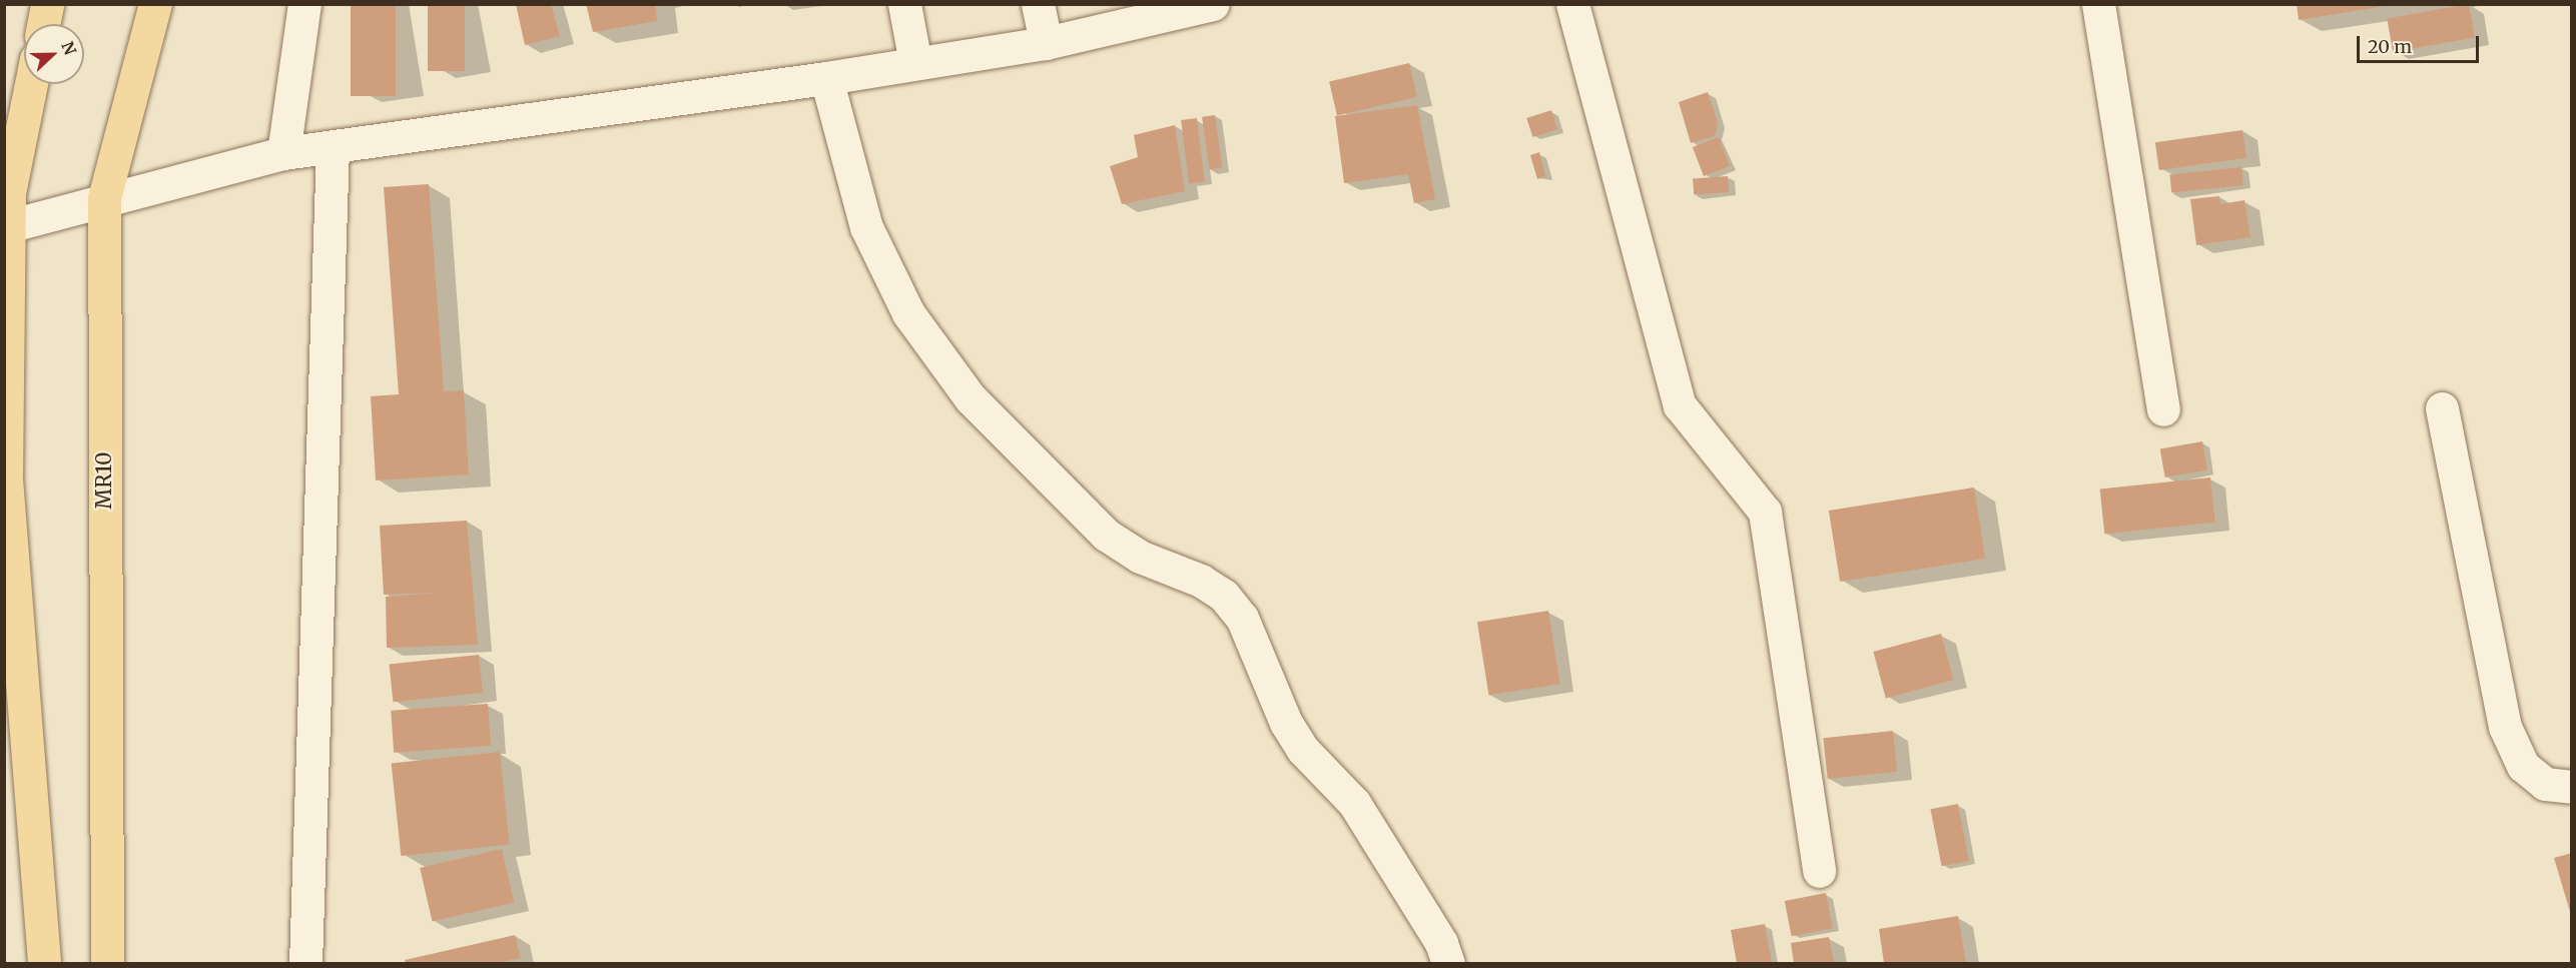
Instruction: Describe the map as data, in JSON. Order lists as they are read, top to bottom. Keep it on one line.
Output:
{"streets":{"main road":["MR10"]},"scale_bar":"20 m","north":"right"}
